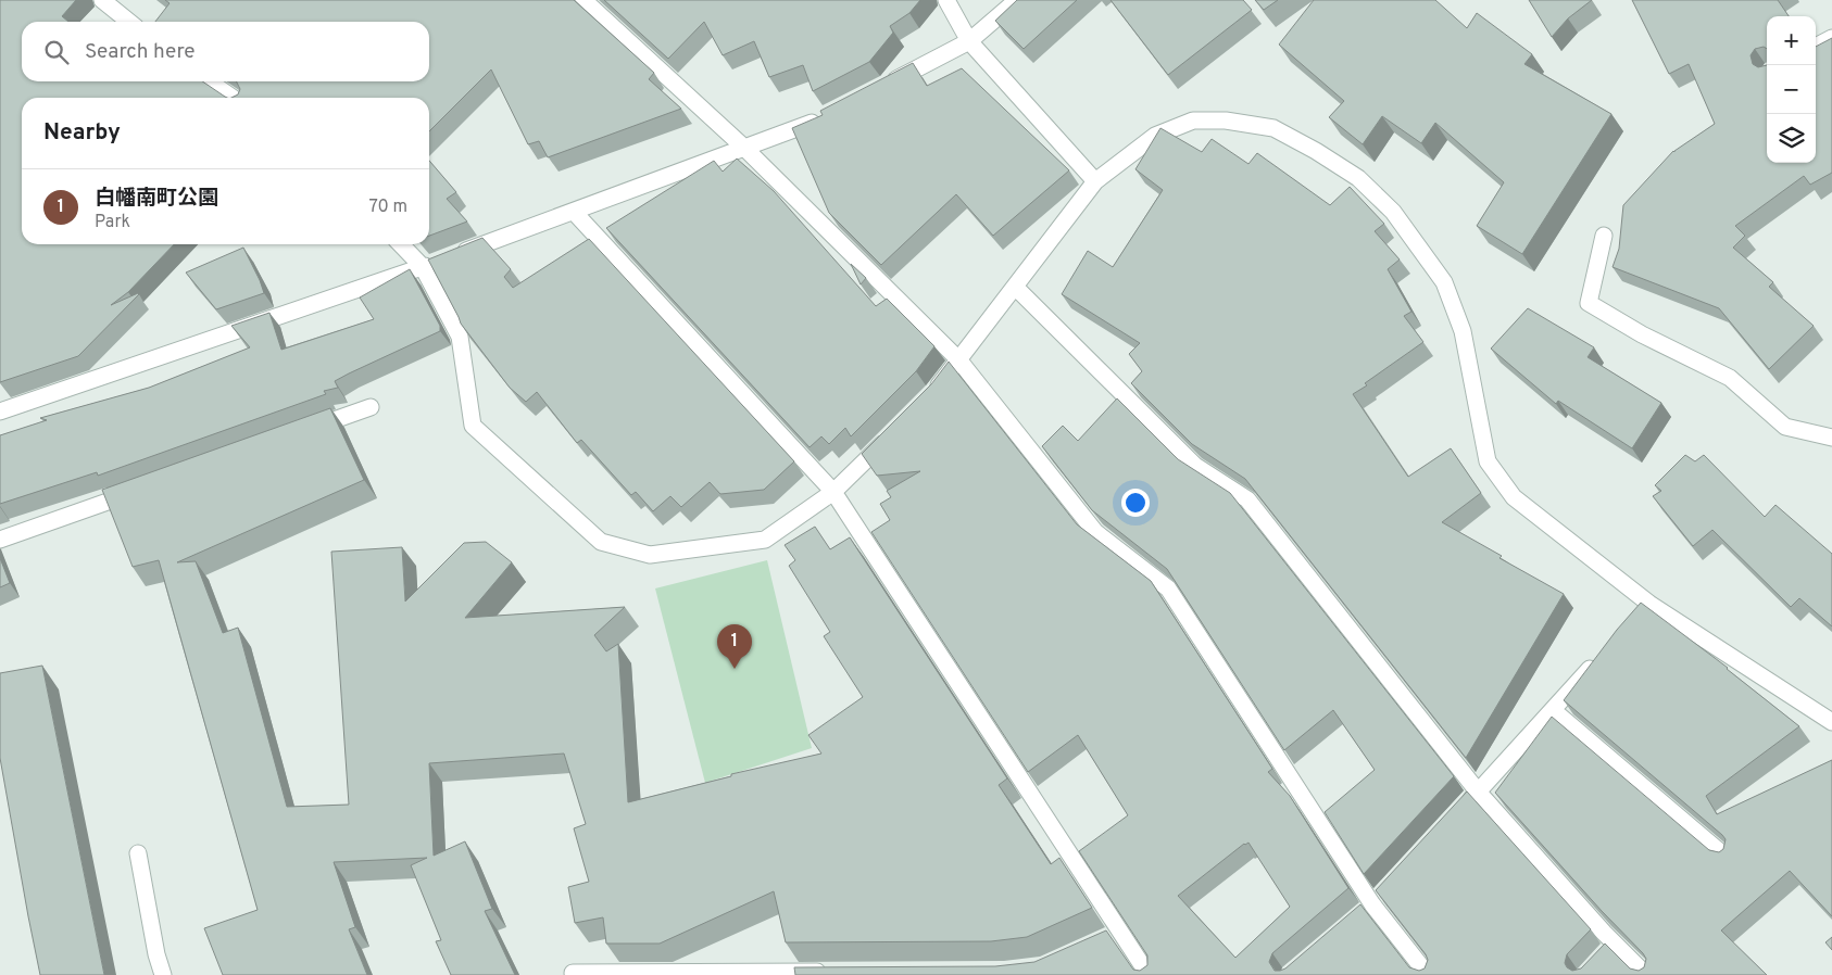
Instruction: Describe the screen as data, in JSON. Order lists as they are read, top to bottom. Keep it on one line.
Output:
{"page":{"map_buttons":["+","−"],"search":"Search here","heading":"Nearby","list":[{"mark":"1","name":"白幡南町公園","note":"Park","value":"70 m"}],"pins":"1"}}
